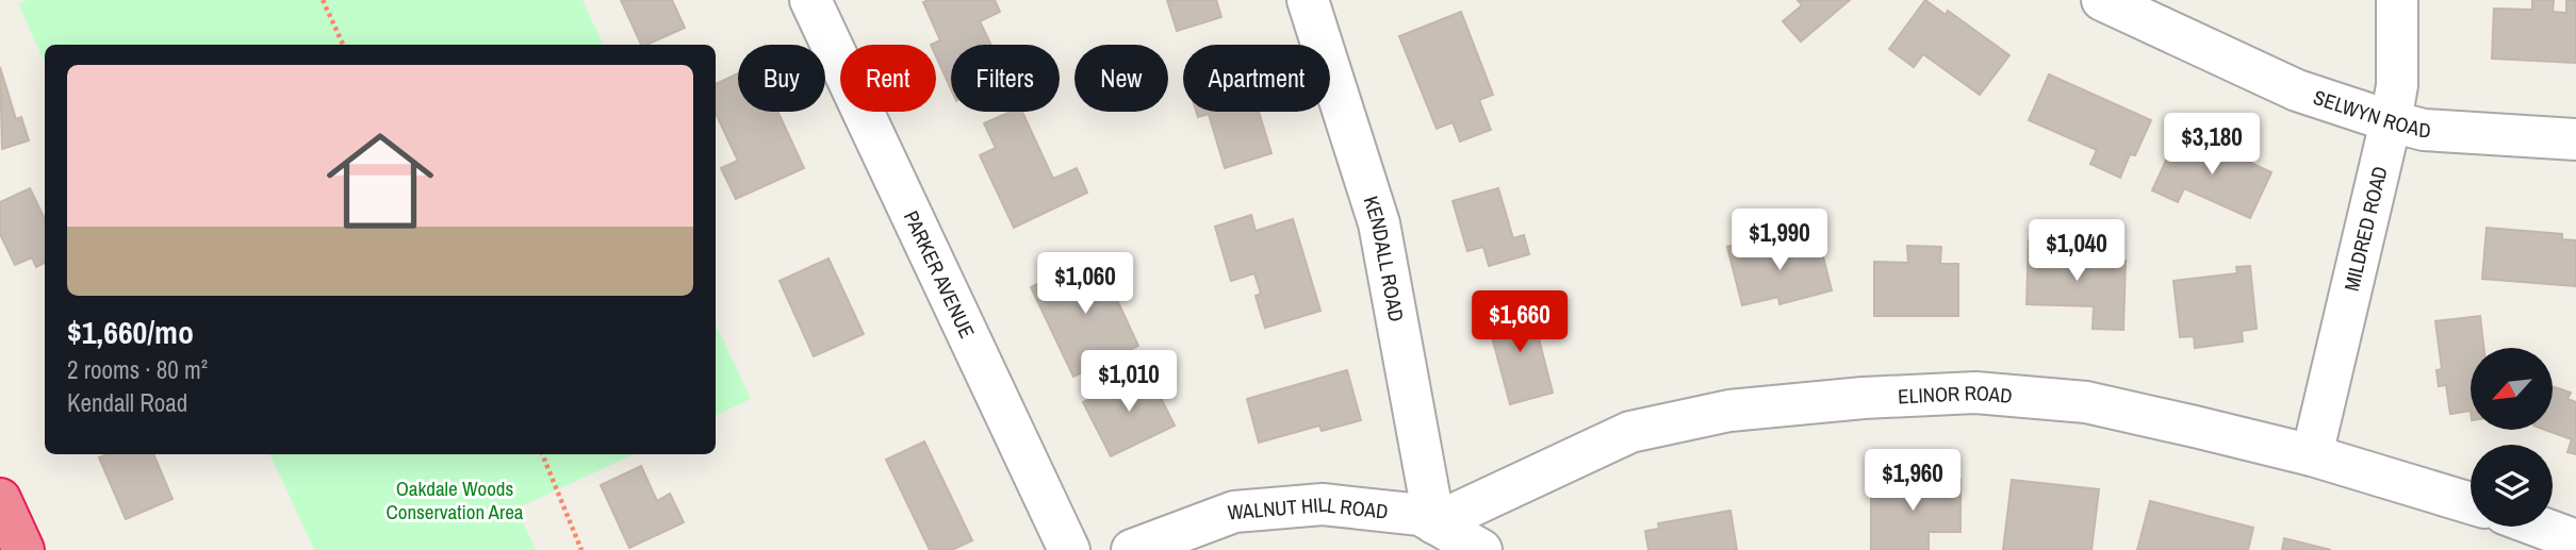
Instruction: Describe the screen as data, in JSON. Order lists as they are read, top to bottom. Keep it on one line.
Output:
{"streets":{"street":["SELWYN ROAD","MILDRED ROAD","KENDALL ROAD","PARKER AVENUE","ELINOR ROAD","WALNUT HILL ROAD"]},"crossings":[["SELWYN ROAD","MILDRED ROAD"],["MILDRED ROAD","ELINOR ROAD"],["KENDALL ROAD","ELINOR ROAD"],["KENDALL ROAD","WALNUT HILL ROAD"],["ELINOR ROAD","WALNUT HILL ROAD"]],"parks":["Oakdale Woods Conservation Area"],"north":"bottom left","page":{"chip":["Buy","Rent","Filters","New","Apartment"],"list":[{"name":"$1,660/mo","note":"2 rooms · 80 m² · Kendall Road"}],"price":["$3,180","$1,990","$1,040","$1,060","$1,660","$1,010","$1,960"]}}
